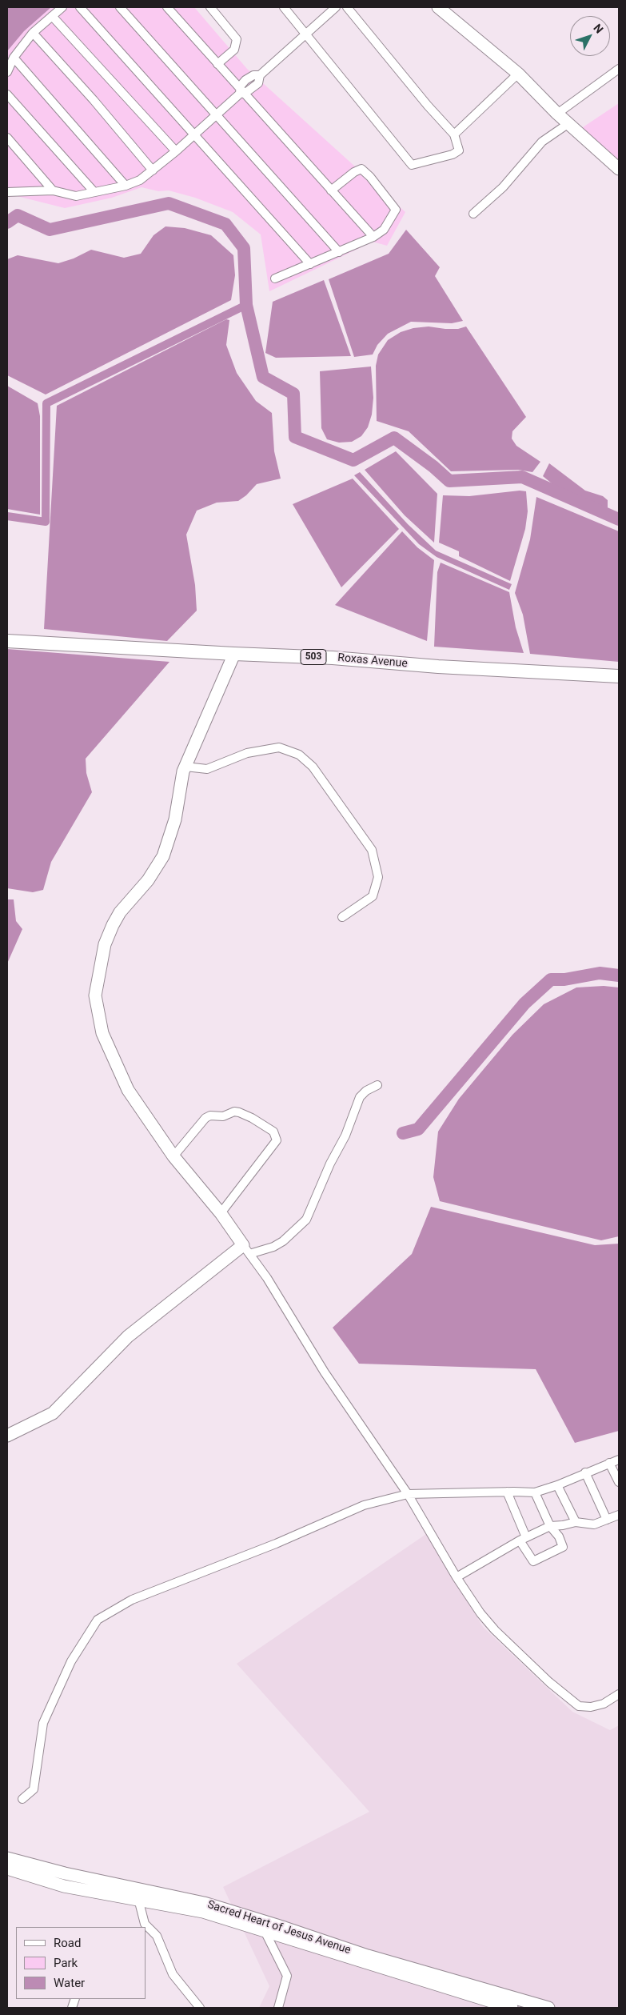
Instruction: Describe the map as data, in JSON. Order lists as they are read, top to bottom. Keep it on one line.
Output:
{"streets":{"main road":["503","Roxas Avenue"],"street":["Sacred Heart of Jesus Avenue"]},"legend":["Road","Park","Water"],"north":"top right"}
